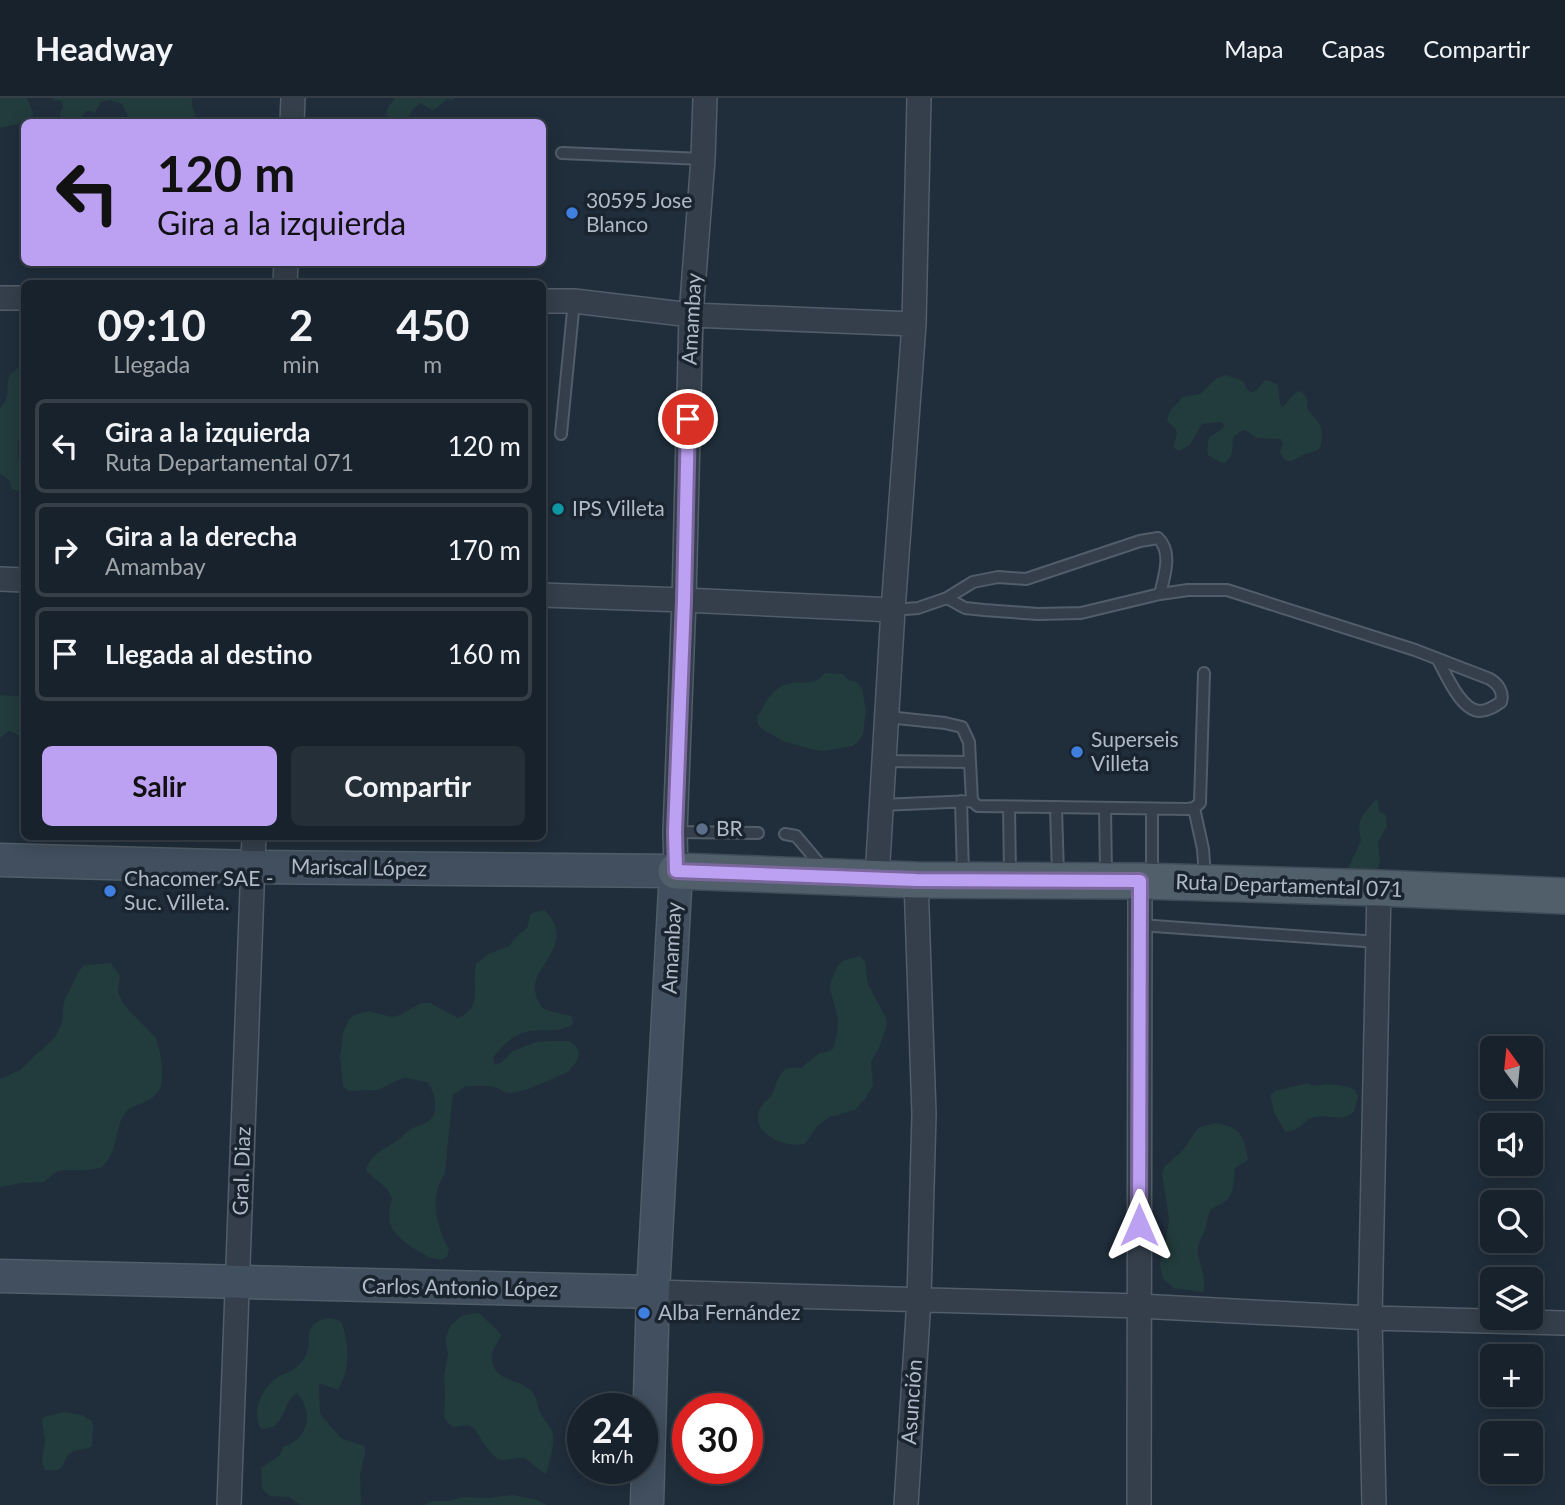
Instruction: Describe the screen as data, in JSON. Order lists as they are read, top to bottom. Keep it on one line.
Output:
{"streets":{"main road":["Amambay","Mariscal López","Ruta Departamental 071","Carlos Antonio López"],"street":["Gral. Diaz","Asunción"]},"crossings":[["Amambay","Mariscal López"],["Amambay","Ruta Departamental 071"],["Amambay","Carlos Antonio López"],["Mariscal López","Ruta Departamental 071"],["Mariscal López","Gral. Diaz"],["Ruta Departamental 071","Asunción"],["Gral. Diaz","Carlos Antonio López"],["Carlos Antonio López","Asunción"]],"places":["30595 Jose Blanco","IPS Villeta","Superseis Villeta","BR","Chacomer SAE - Suc. Villeta.","Alba Fernández"],"north":"top","page":{"header":"Headway","nav":["Mapa","Capas","Compartir"],"turn":["120 m","Gira a la izquierda"],"eta":["09:10","Llegada","2","min","450","m"],"list":[{"name":"Gira a la izquierda","note":"Ruta Departamental 071","value":"120 m"},{"name":"Gira a la derecha","note":"Amambay","value":"170 m"},{"name":"Llegada al destino","value":"160 m"}],"buttons":["Salir","Compartir"],"map_buttons":["+","−"],"speed":"24 km/h","limit":"30"}}
